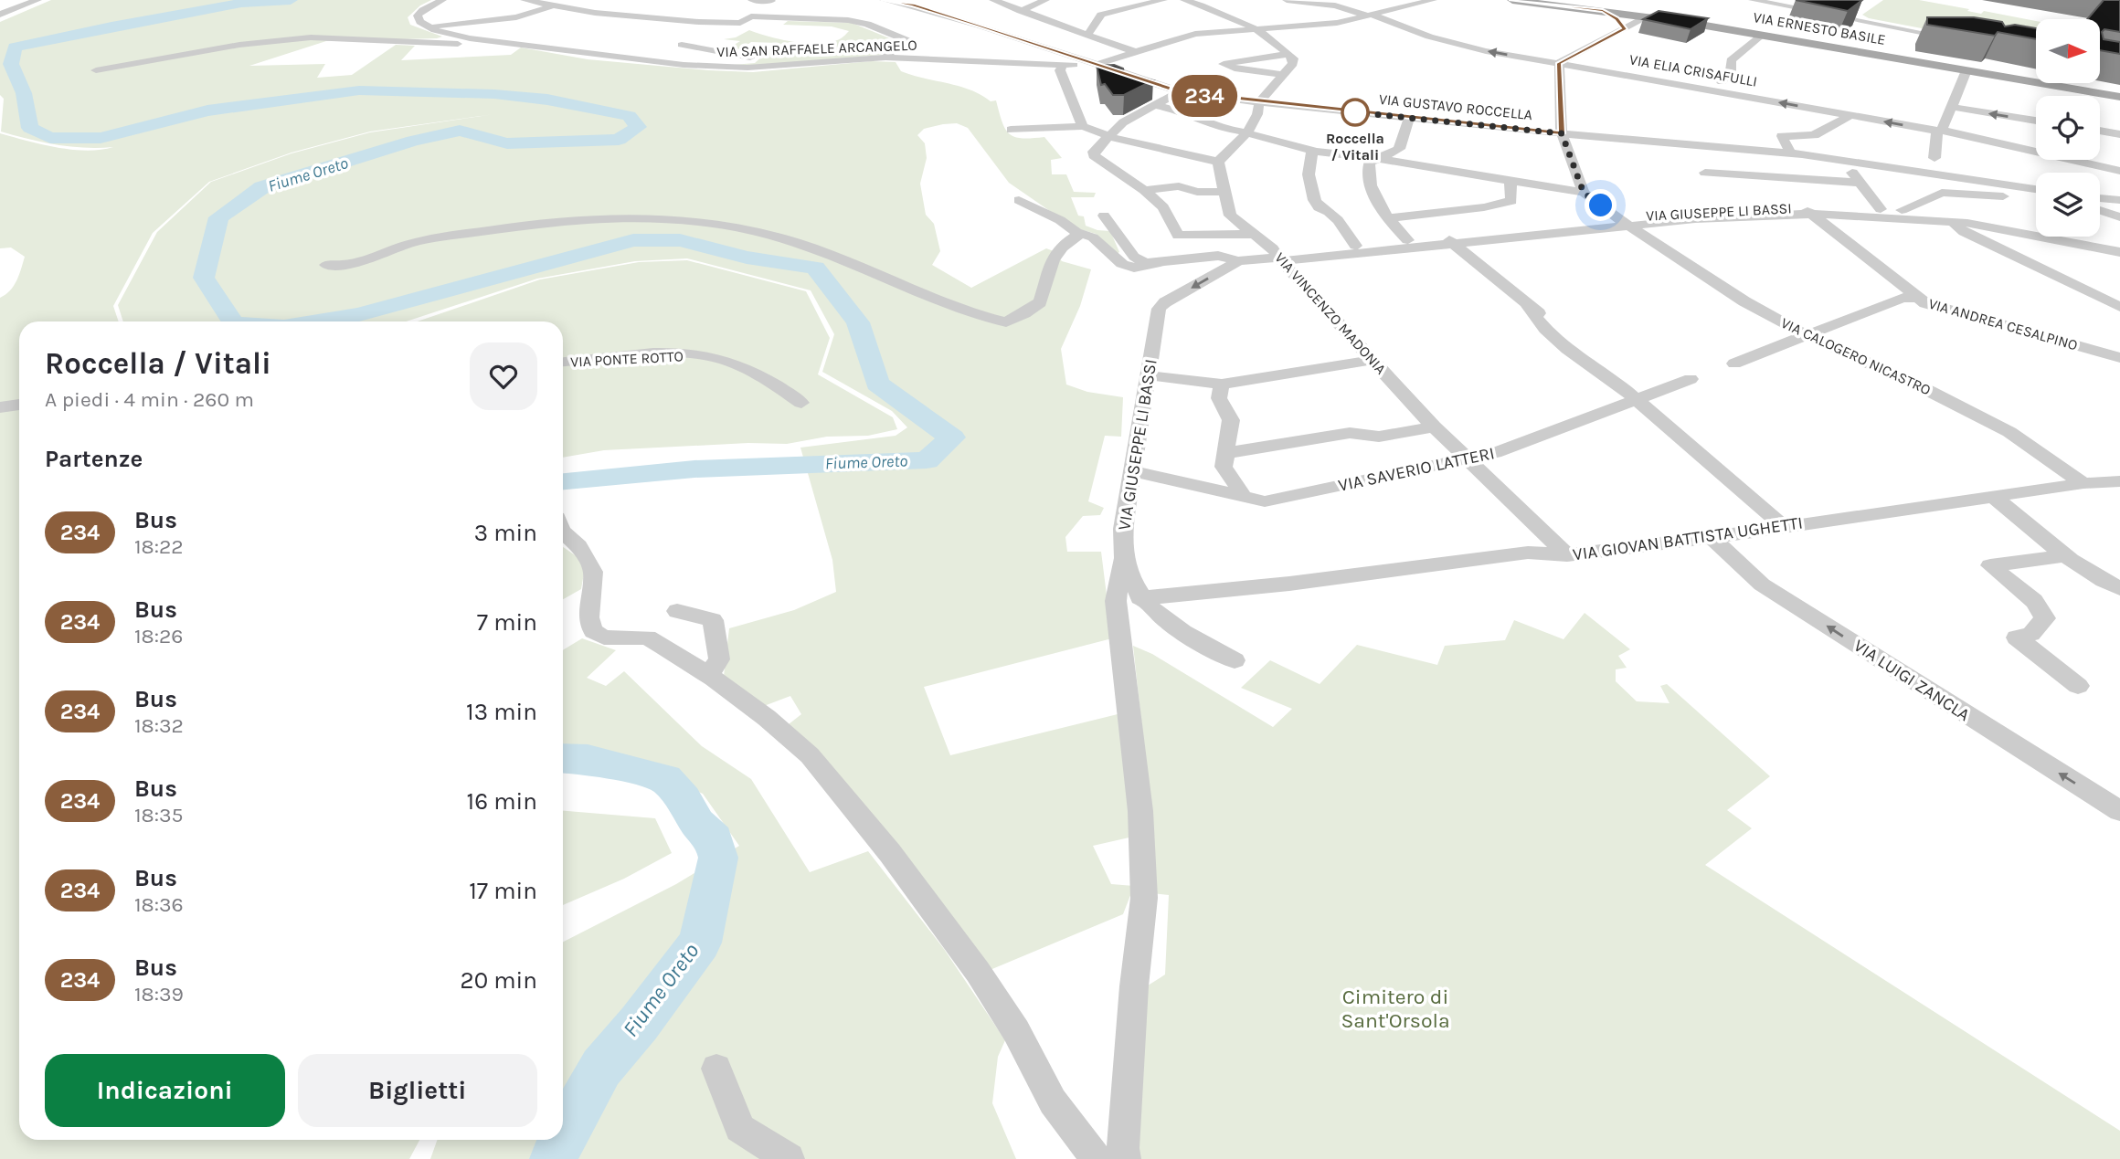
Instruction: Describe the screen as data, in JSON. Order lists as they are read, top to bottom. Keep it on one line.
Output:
{"streets":{"main road":["VIA ERNESTO BASILE"],"street":["VIA SAN RAFFAELE ARCANGELO","VIA ELIA CRISAFULLI","VIA GUSTAVO ROCCELLA","VIA GIUSEPPE LI BASSI","VIA VINCENZO MADONIA","VIA ANDREA CESALPINO","VIA CALOGERO NICASTRO","VIA PONTE ROTTO","VIA SAVERIO LATTERI","VIA GIOVAN BATTISTA UGHETTI","VIA LUIGI ZANCLA"]},"crossings":[["VIA SAN RAFFAELE ARCANGELO","VIA GUSTAVO ROCCELLA"],["VIA GIUSEPPE LI BASSI","VIA VINCENZO MADONIA"],["VIA GIUSEPPE LI BASSI","VIA ANDREA CESALPINO"],["VIA GIUSEPPE LI BASSI","VIA CALOGERO NICASTRO"],["VIA GIUSEPPE LI BASSI","VIA SAVERIO LATTERI"],["VIA GIUSEPPE LI BASSI","VIA GIOVAN BATTISTA UGHETTI"],["VIA VINCENZO MADONIA","VIA SAVERIO LATTERI"],["VIA VINCENZO MADONIA","VIA GIOVAN BATTISTA UGHETTI"],["VIA CALOGERO NICASTRO","VIA GIOVAN BATTISTA UGHETTI"],["VIA GIOVAN BATTISTA UGHETTI","VIA LUIGI ZANCLA"]],"one_way":["VIA LUIGI ZANCLA"],"water":["Fiume Oreto"],"parks":["Cimitero di Sant'Orsola"],"places":["Roccella / Vitali"],"lines":["bus line 234"],"north":"right","page":{"on_map":"234","heading":[["Roccella / Vitali","A piedi · 4 min · 260 m"],"Partenze"],"list":[{"mark":"234","name":"Bus","note":"18:22","value":"3 min"},{"mark":"234","name":"Bus","note":"18:26","value":"7 min"},{"mark":"234","name":"Bus","note":"18:32","value":"13 min"},{"mark":"234","name":"Bus","note":"18:35","value":"16 min"},{"mark":"234","name":"Bus","note":"18:36","value":"17 min"},{"mark":"234","name":"Bus","note":"18:39","value":"20 min"}],"buttons":["Indicazioni","Biglietti"]}}
